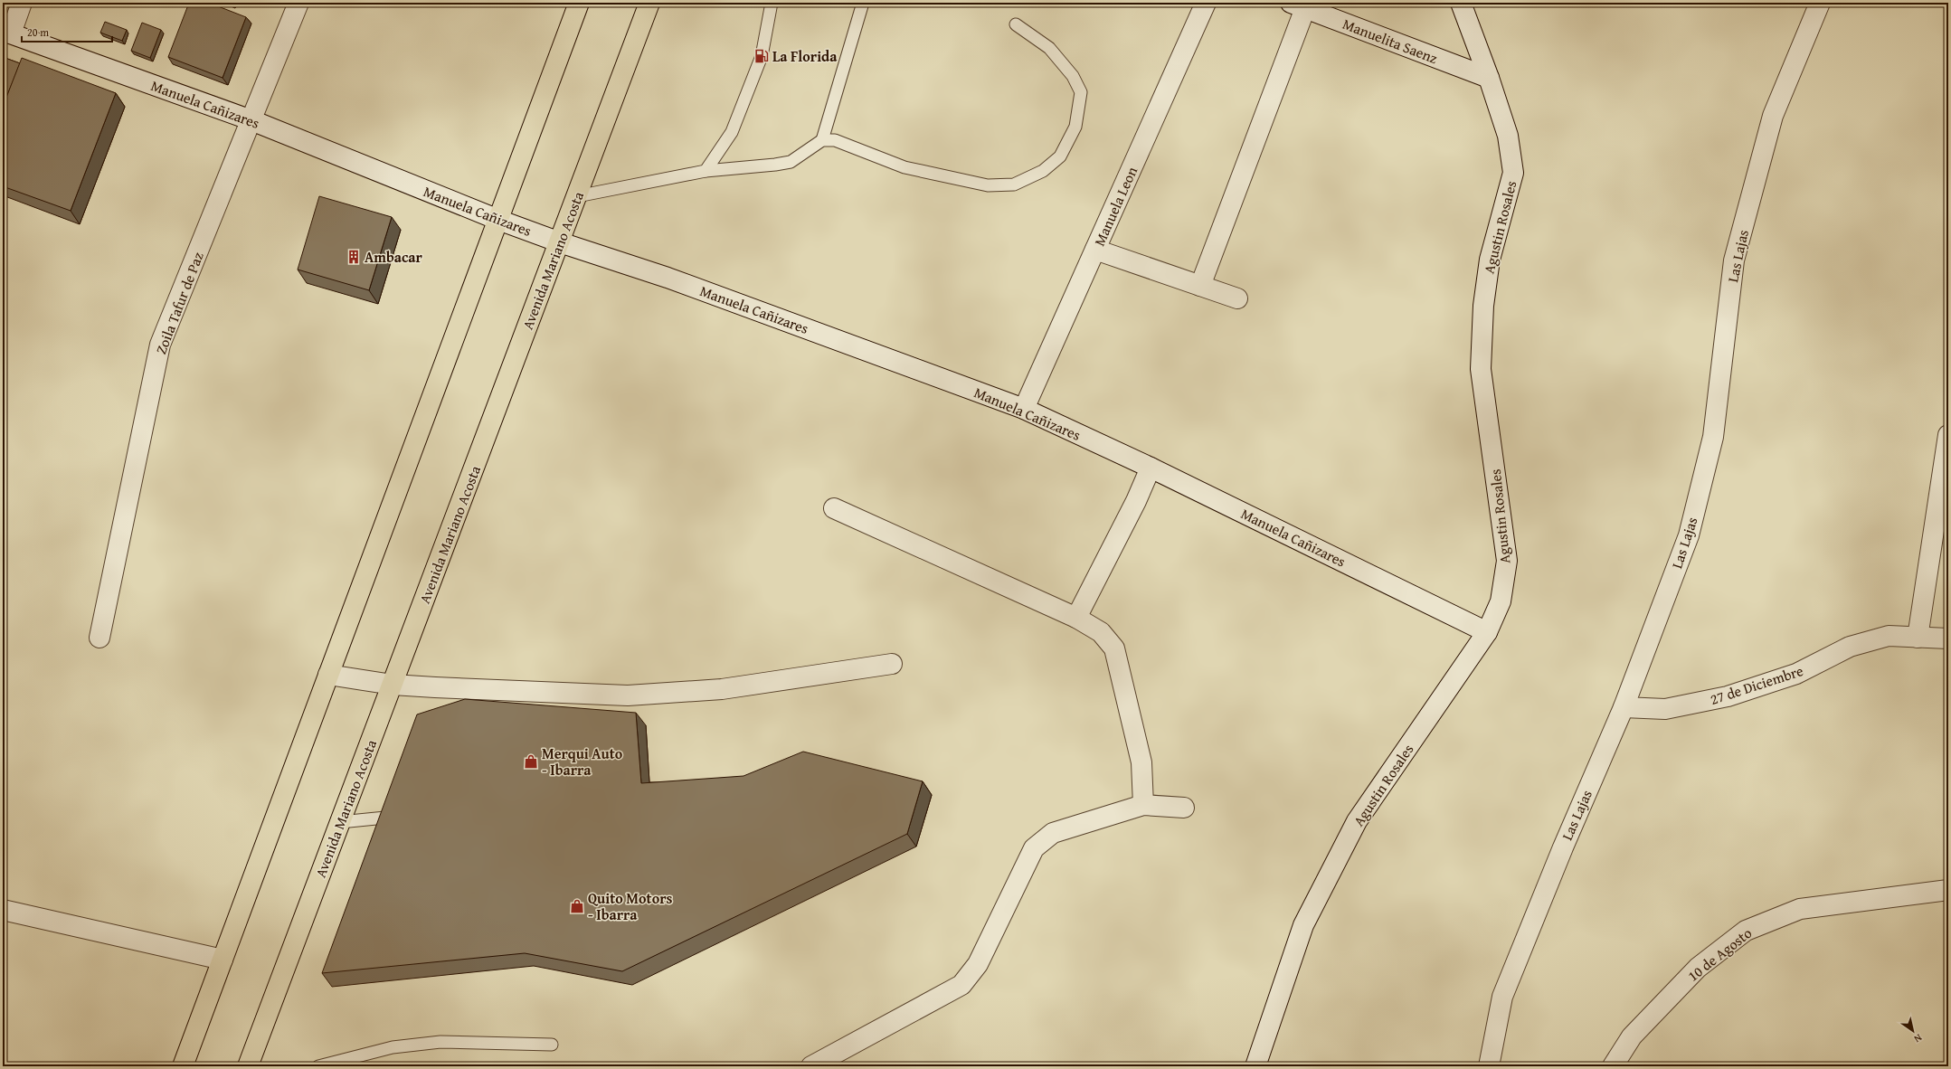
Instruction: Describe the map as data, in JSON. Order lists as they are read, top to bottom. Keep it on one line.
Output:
{"streets":{"highway":["Avenida Mariano Acosta"],"street":["Manuelita Saenz","Manuela Cañizares","Manuela Leon","Agustin Rosales","Las Lajas","Zoila Tafur de Paz","27 de Diciembre","10 de Agosto"]},"crossings":[["Manuelita Saenz","Agustin Rosales"],["Manuela Cañizares","Manuela Leon"],["Manuela Cañizares","Agustin Rosales"],["Manuela Cañizares","Avenida Mariano Acosta"],["Manuela Cañizares","Zoila Tafur de Paz"],["Las Lajas","27 de Diciembre"]],"places":{"fuel station":["La Florida"],"building":["Ambacar"],"shop":["Merqui Auto - Ibarra","Quito Motors - Ibarra"]},"scale_bar":"20 m","north":"bottom right"}
